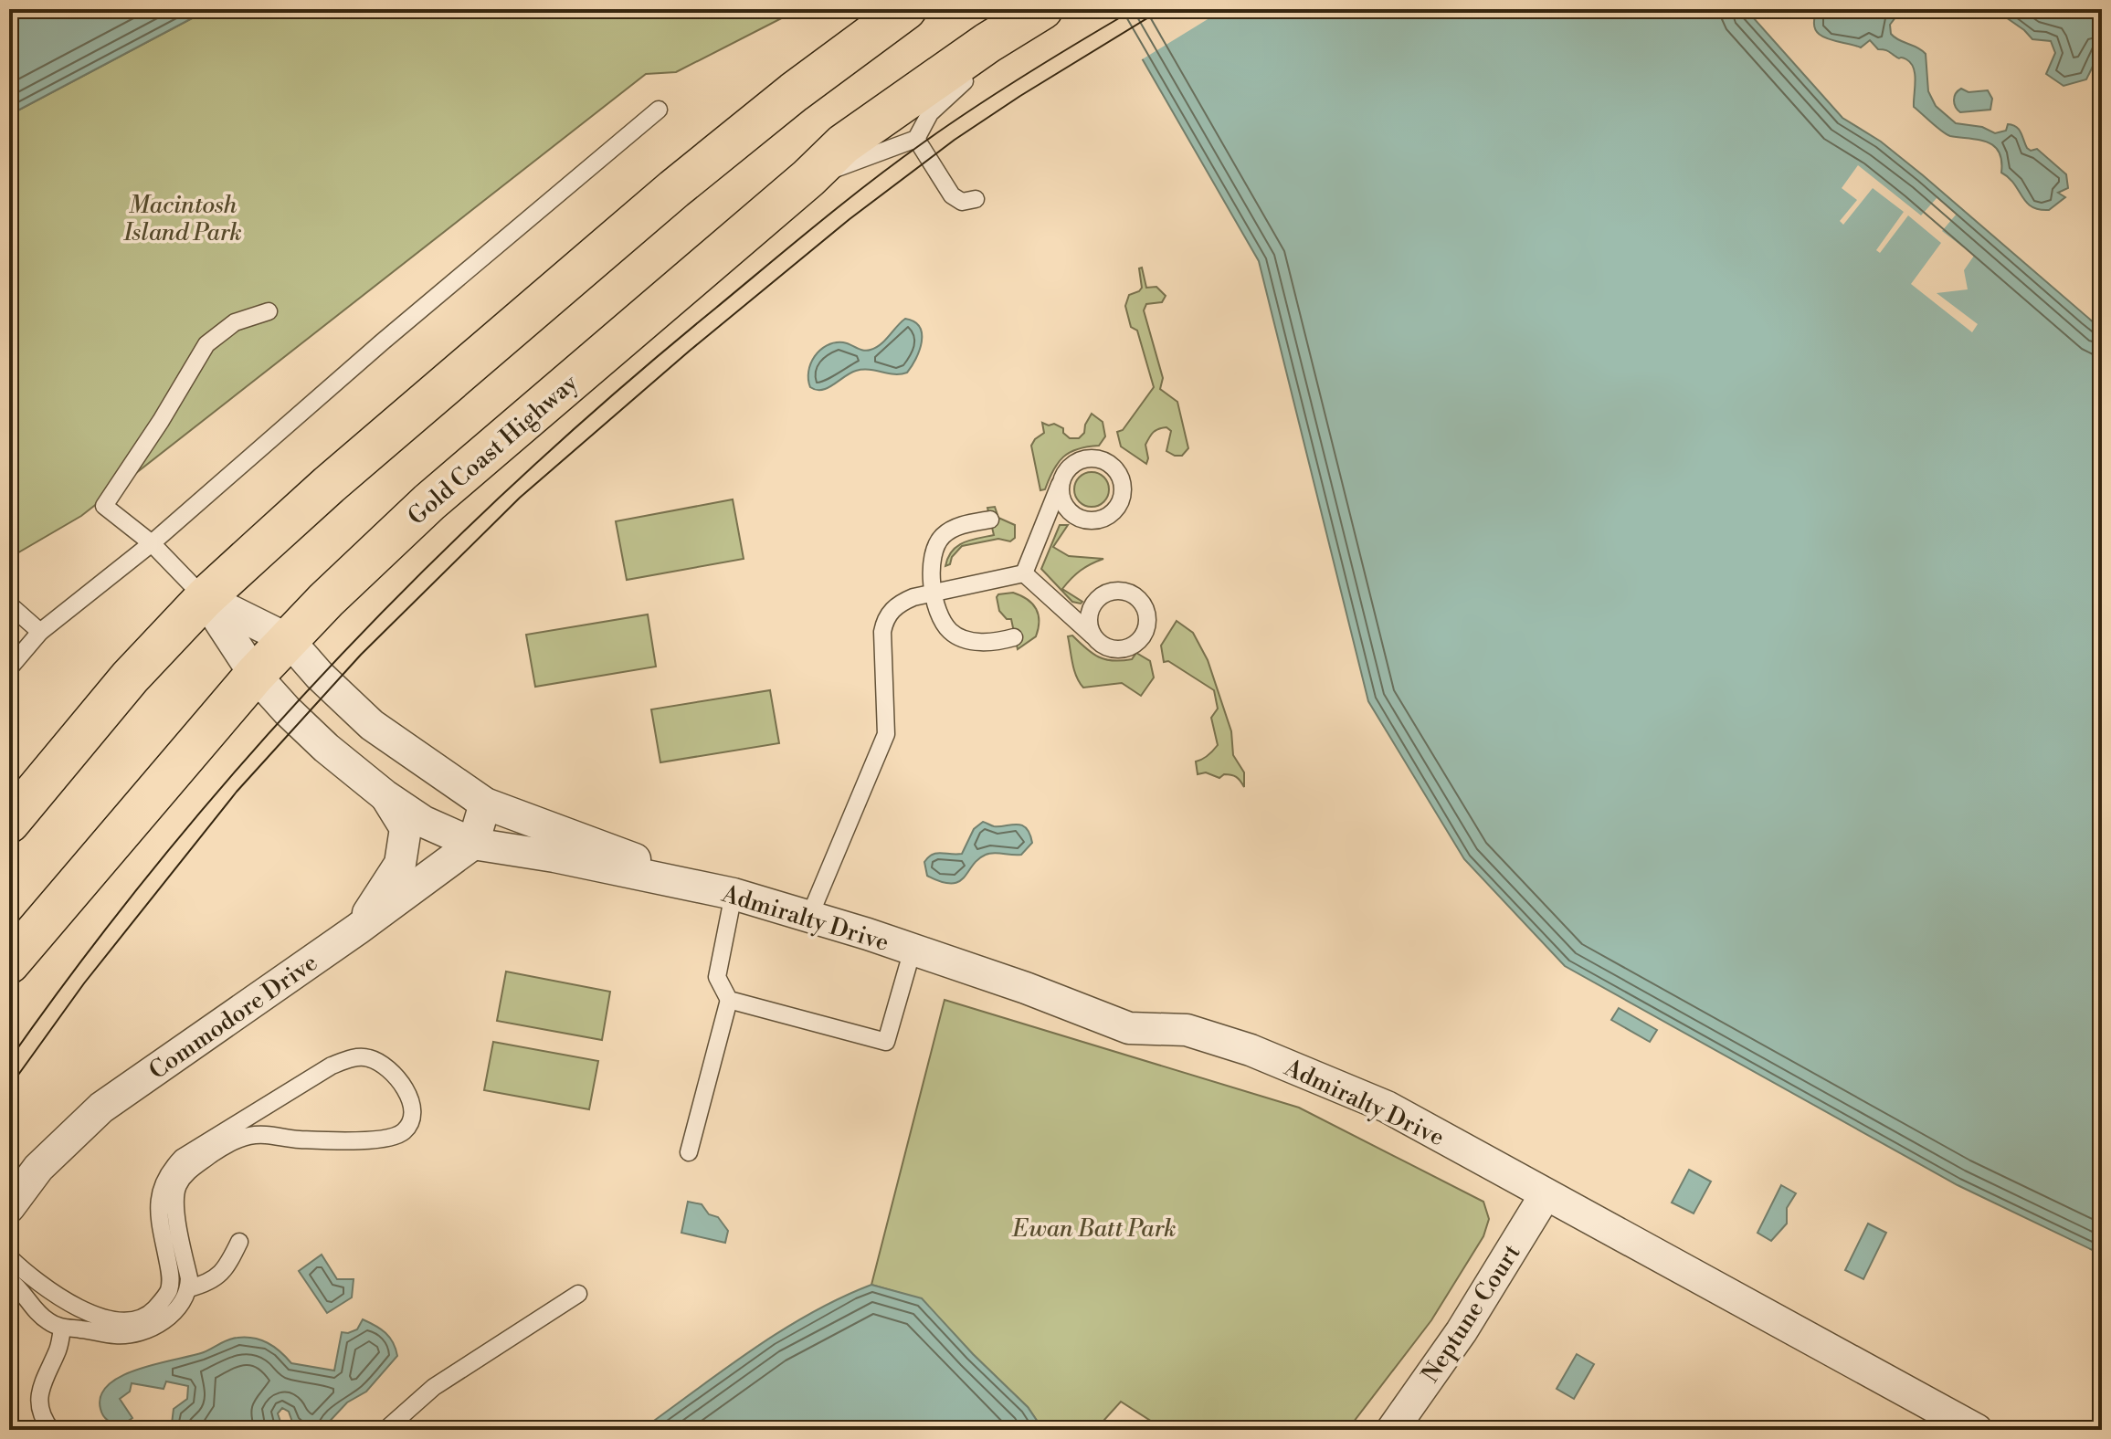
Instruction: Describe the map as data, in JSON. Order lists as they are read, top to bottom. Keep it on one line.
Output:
{"streets":{"highway":["Gold Coast Highway"],"street":["Admiralty Drive","Commodore Drive","Neptune Court"]},"crossings":[["Gold Coast Highway","Admiralty Drive"],["Admiralty Drive","Commodore Drive"],["Admiralty Drive","Neptune Court"]],"parks":["Macintosh Island Park","Ewan Batt Park"]}
